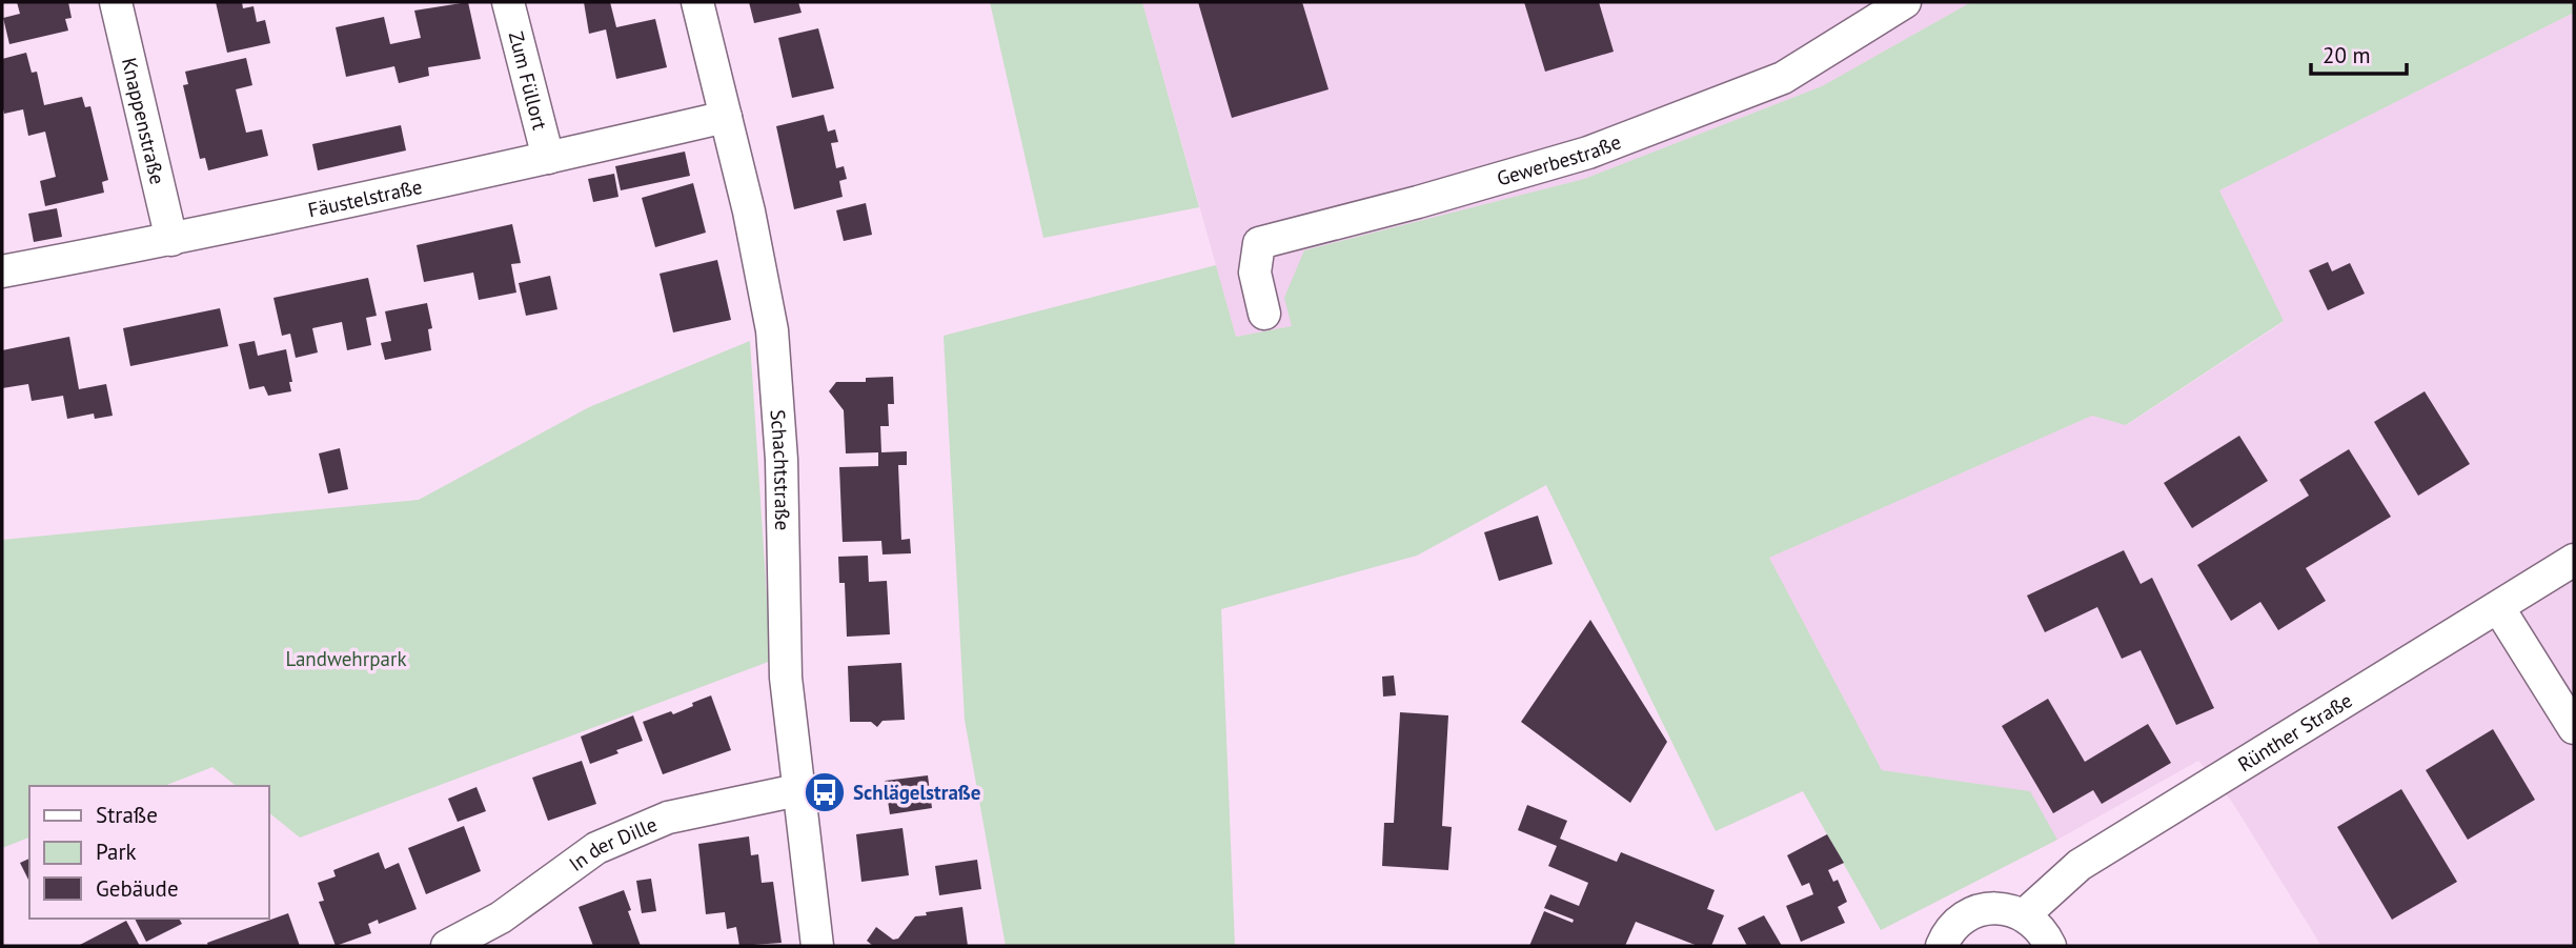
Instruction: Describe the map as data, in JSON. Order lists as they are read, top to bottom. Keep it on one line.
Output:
{"streets":{"street":["Zum Füllort","Knappenstraße","Gewerbestraße","Fäustelstraße","Schachtstraße","Rünther Straße","In der Dille"]},"crossings":[["Zum Füllort","Fäustelstraße"],["Knappenstraße","Fäustelstraße"],["Fäustelstraße","Schachtstraße"],["Schachtstraße","In der Dille"]],"parks":["Landwehrpark"],"places":{"bus stop":["Schlägelstraße"]},"legend":["Straße","Park","Gebäude"],"scale_bar":"20 m"}
